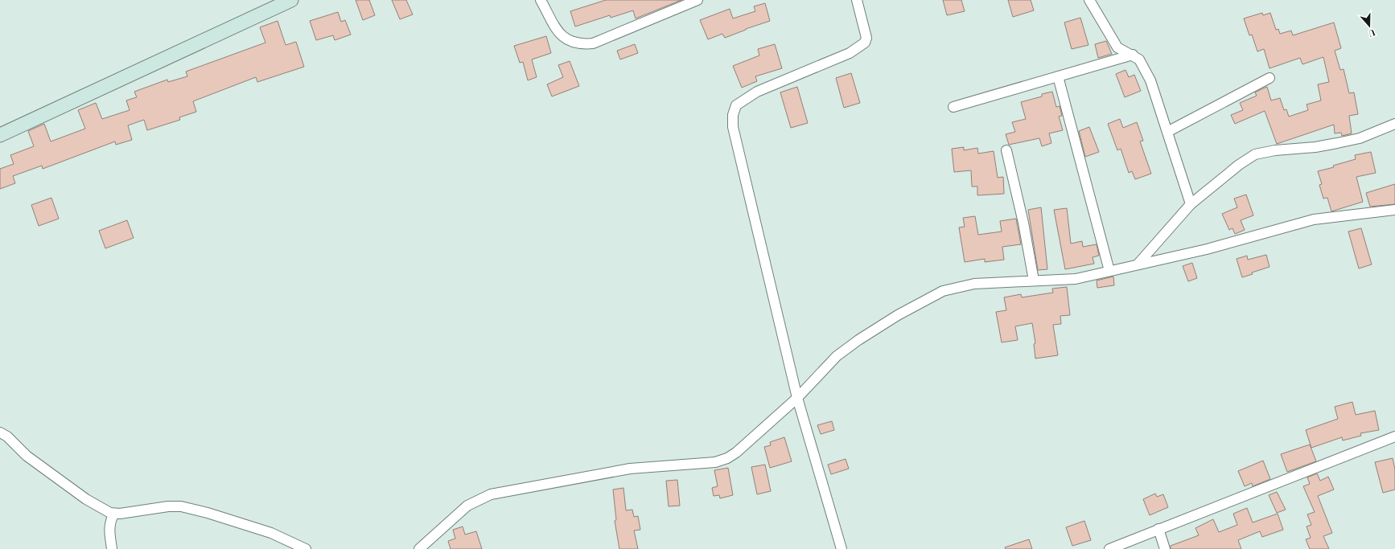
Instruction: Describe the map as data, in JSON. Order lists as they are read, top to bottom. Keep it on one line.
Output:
{"north":"bottom"}
